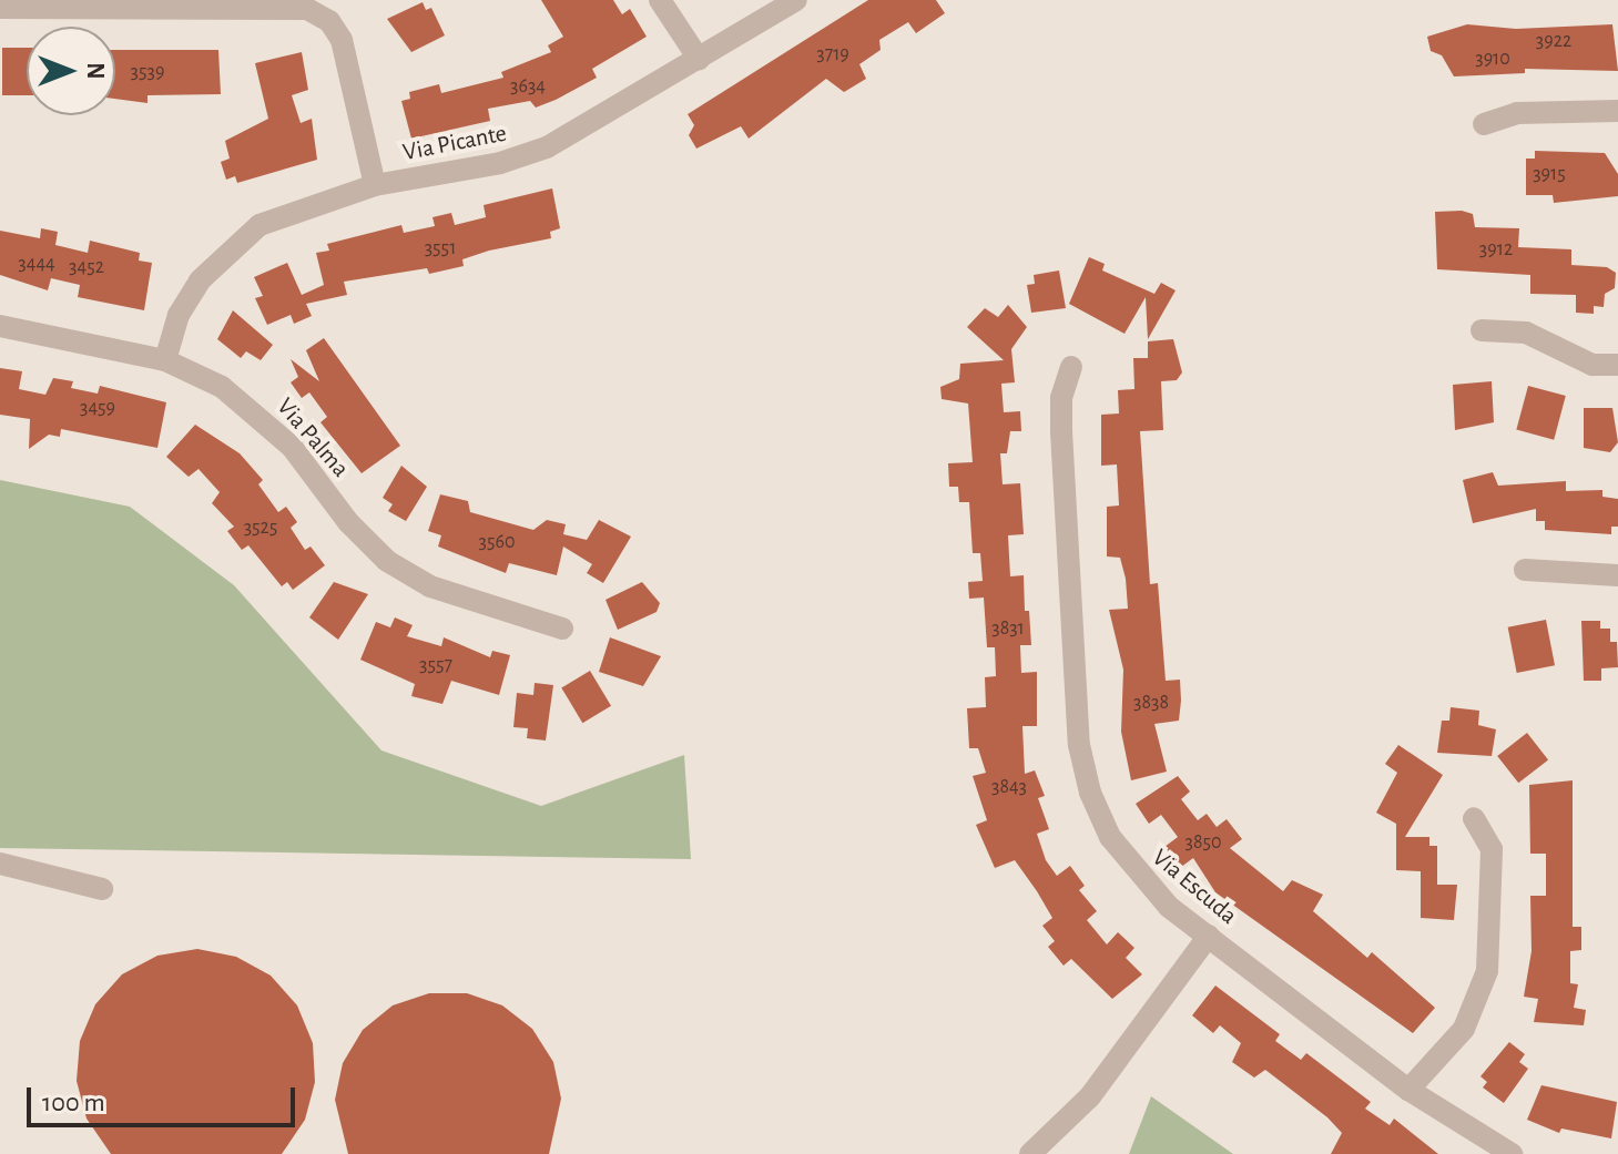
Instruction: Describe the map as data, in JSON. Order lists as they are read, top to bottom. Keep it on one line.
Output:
{"streets":{"street":["Via Picante","Via Palma","Via Escuda"]},"crossings":[["Via Picante","Via Palma"]],"house_numbers":["3922","3719","3910","3539","3634","3915","3551","3912","3444","3452","3459","3525","3560","3831","3557","3838","3843","3850"],"scale_bar":"100 m","north":"right"}
